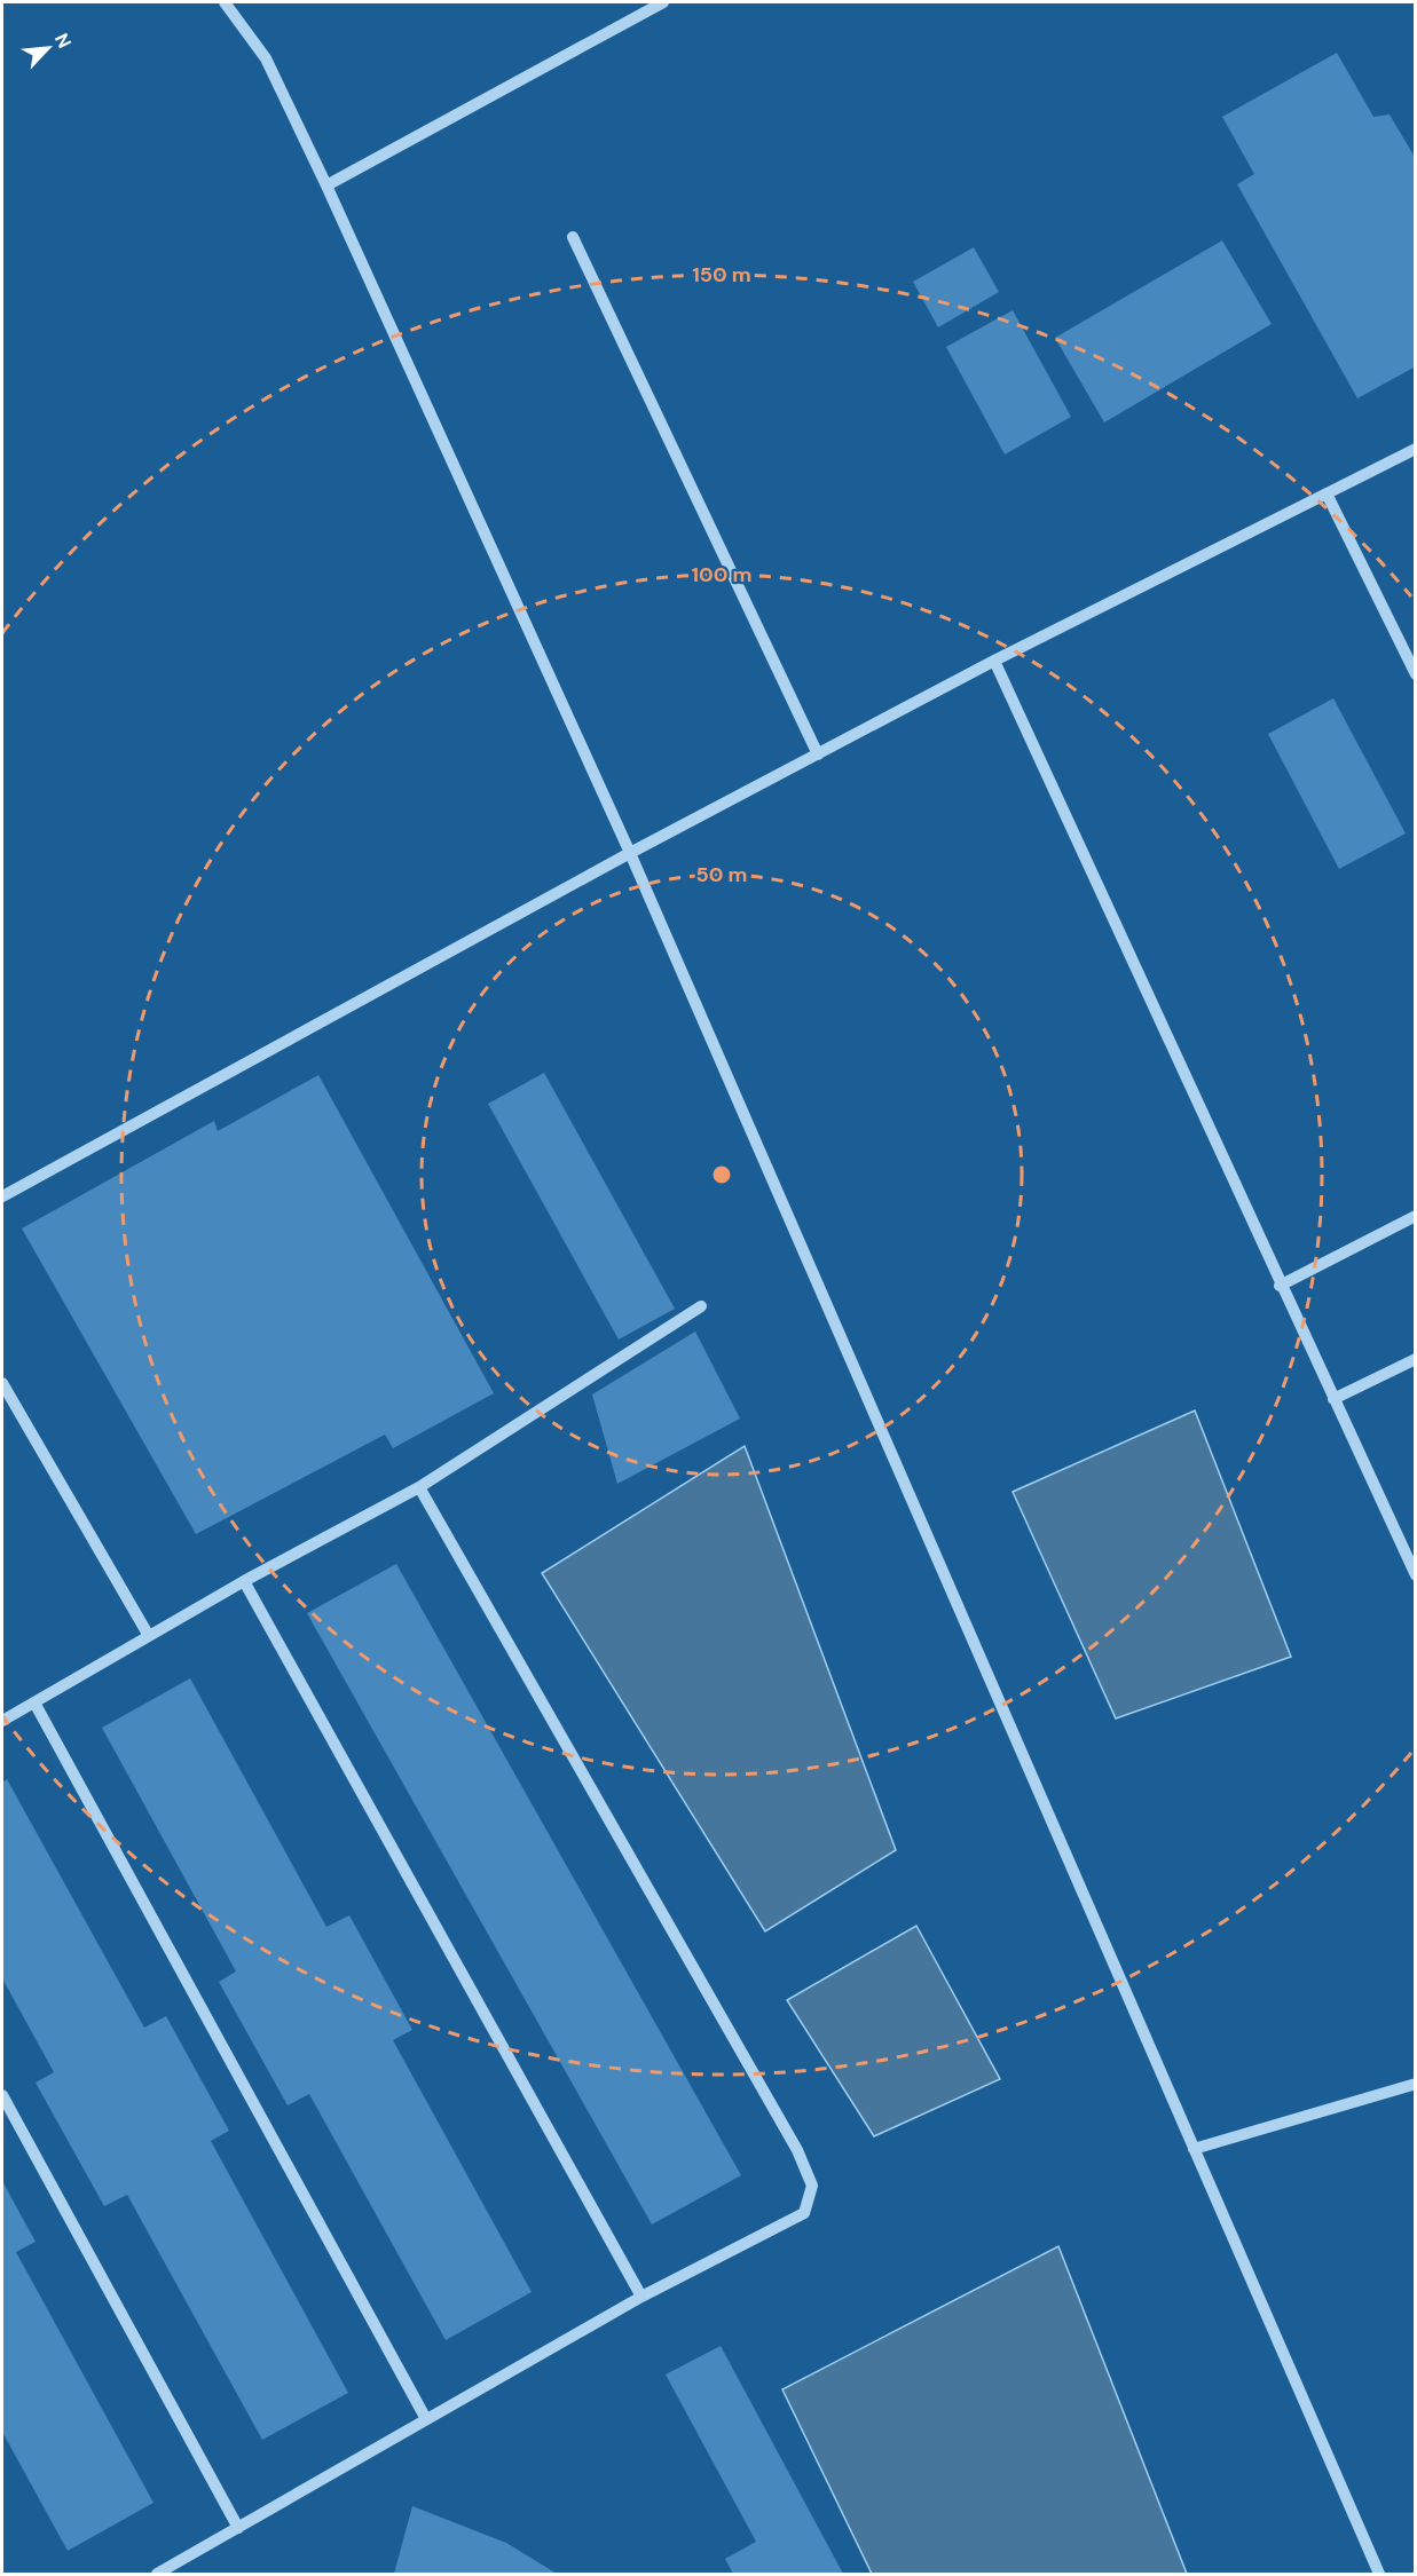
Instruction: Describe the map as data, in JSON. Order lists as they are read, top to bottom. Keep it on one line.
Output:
{"north":"top right","rings":["150 m","100 m","50 m"]}
